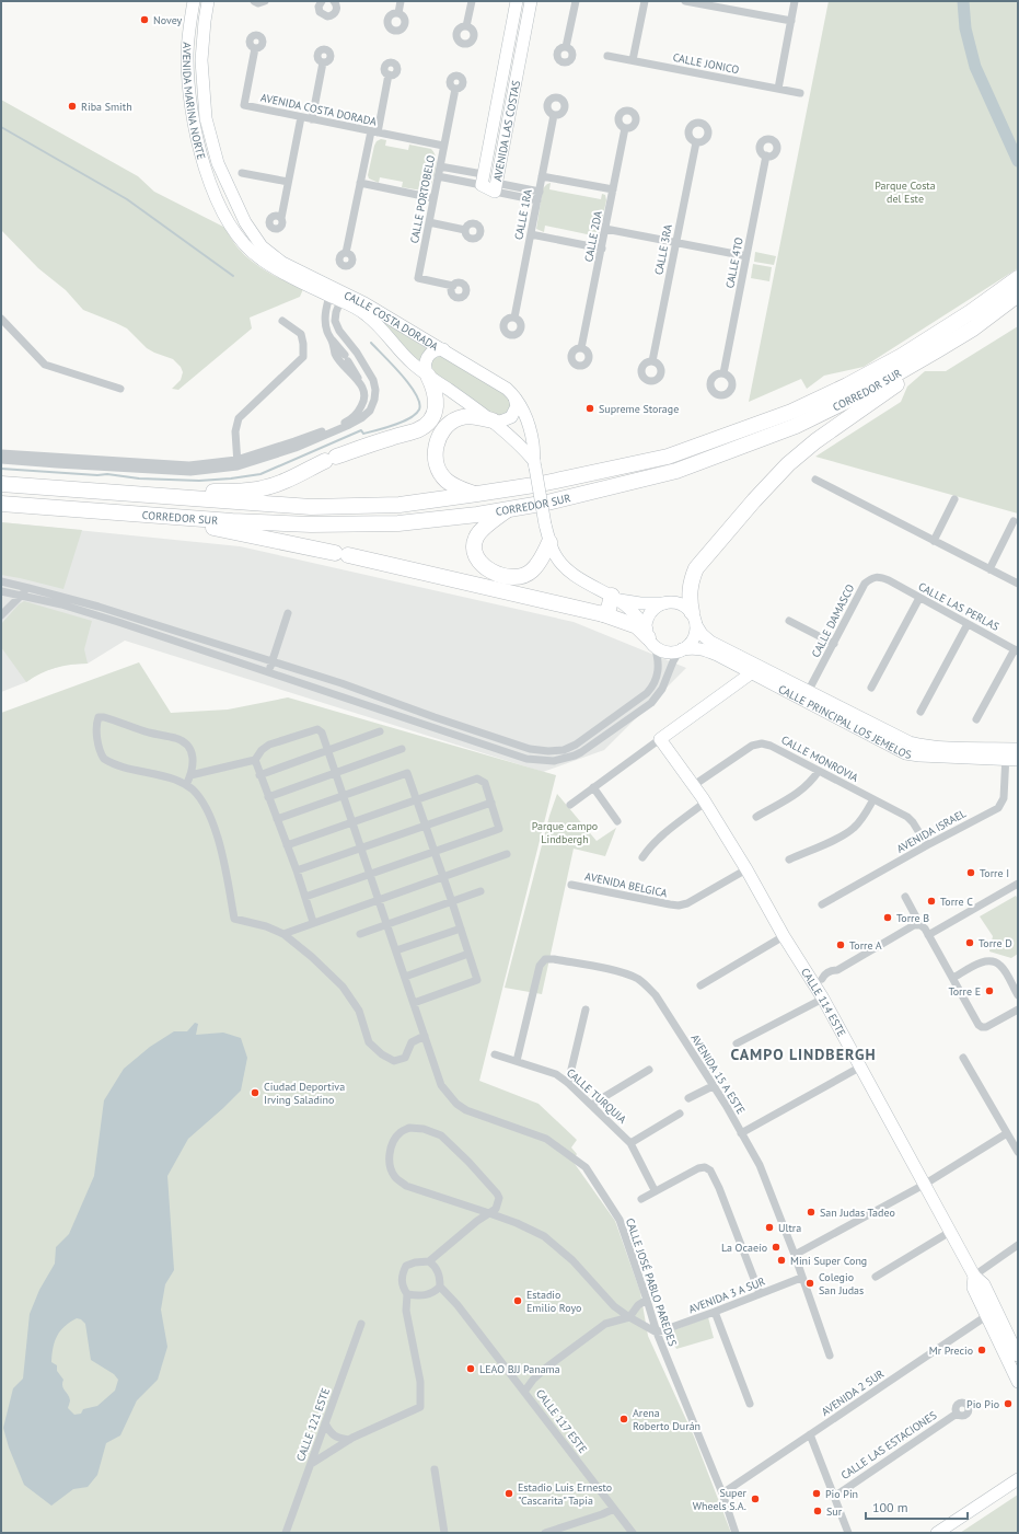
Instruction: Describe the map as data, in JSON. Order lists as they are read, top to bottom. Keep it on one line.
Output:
{"streets":{"highway":["CORREDOR SUR"],"main road":["AVENIDA MARINA NORTE","AVENIDA LAS COSTAS","CALLE COSTA DORADA","CALLE PRINCIPAL LOS JEMELOS","CALLE 114 ESTE"],"street":["CALLE JONICO","AVENIDA COSTA DORADA","CALLE PORTOBELO","CALLE 1RA","CALLE 2DA","CALLE 3RA","CALLE 4TO","CALLE LAS PERLAS","CALLE DAMASCO","CALLE MONROVIA","AVENIDA ISRAEL","AVENIDA BELGICA","AVENIDA 15 A ESTE","CALLE TURQUIA","CALLE JOSÉ PABLO PAREDES","AVENIDA 3 A SUR","AVENIDA 2 SUR","CALLE 117 ESTE","CALLE 121 ESTE","CALLE LAS ESTACIONES"]},"crossings":[["AVENIDA MARINA NORTE","CALLE COSTA DORADA"],["AVENIDA COSTA DORADA","CALLE PORTOBELO"],["CALLE LAS PERLAS","CALLE DAMASCO"],["CALLE DAMASCO","CALLE PRINCIPAL LOS JEMELOS"],["CALLE PRINCIPAL LOS JEMELOS","AVENIDA ISRAEL"],["CALLE MONROVIA","AVENIDA ISRAEL"],["CALLE MONROVIA","CALLE 114 ESTE"],["AVENIDA BELGICA","CALLE 114 ESTE"],["CALLE 114 ESTE","AVENIDA 2 SUR"],["AVENIDA 15 A ESTE","CALLE TURQUIA"],["AVENIDA 15 A ESTE","AVENIDA 3 A SUR"],["CALLE JOSÉ PABLO PAREDES","AVENIDA 3 A SUR"],["CALLE JOSÉ PABLO PAREDES","AVENIDA 2 SUR"]],"districts":["CAMPO LINDBERGH"],"parks":["Parque Costa del Este","Parque campo Lindbergh"],"places":["Novey","Riba Smith","Supreme Storage","Torre I","Torre C","Torre B","Torre D","Torre A","Torre E","Ciudad Deportiva Irving Saladino","San Judas Tadeo","Ultra","La Ocaeío","Mini Super Cong","Colegio San Judas","Estadio Emilio Royo","Mr Precio","LEAO BJJ Panama","Pio Pio","Arena Roberto Durán","Estadio Luis Ernesto \"Cascarita\" Tapia","Pio Pin","Super Wheels S.A.","Sur"],"scale_bar":"100 m"}
